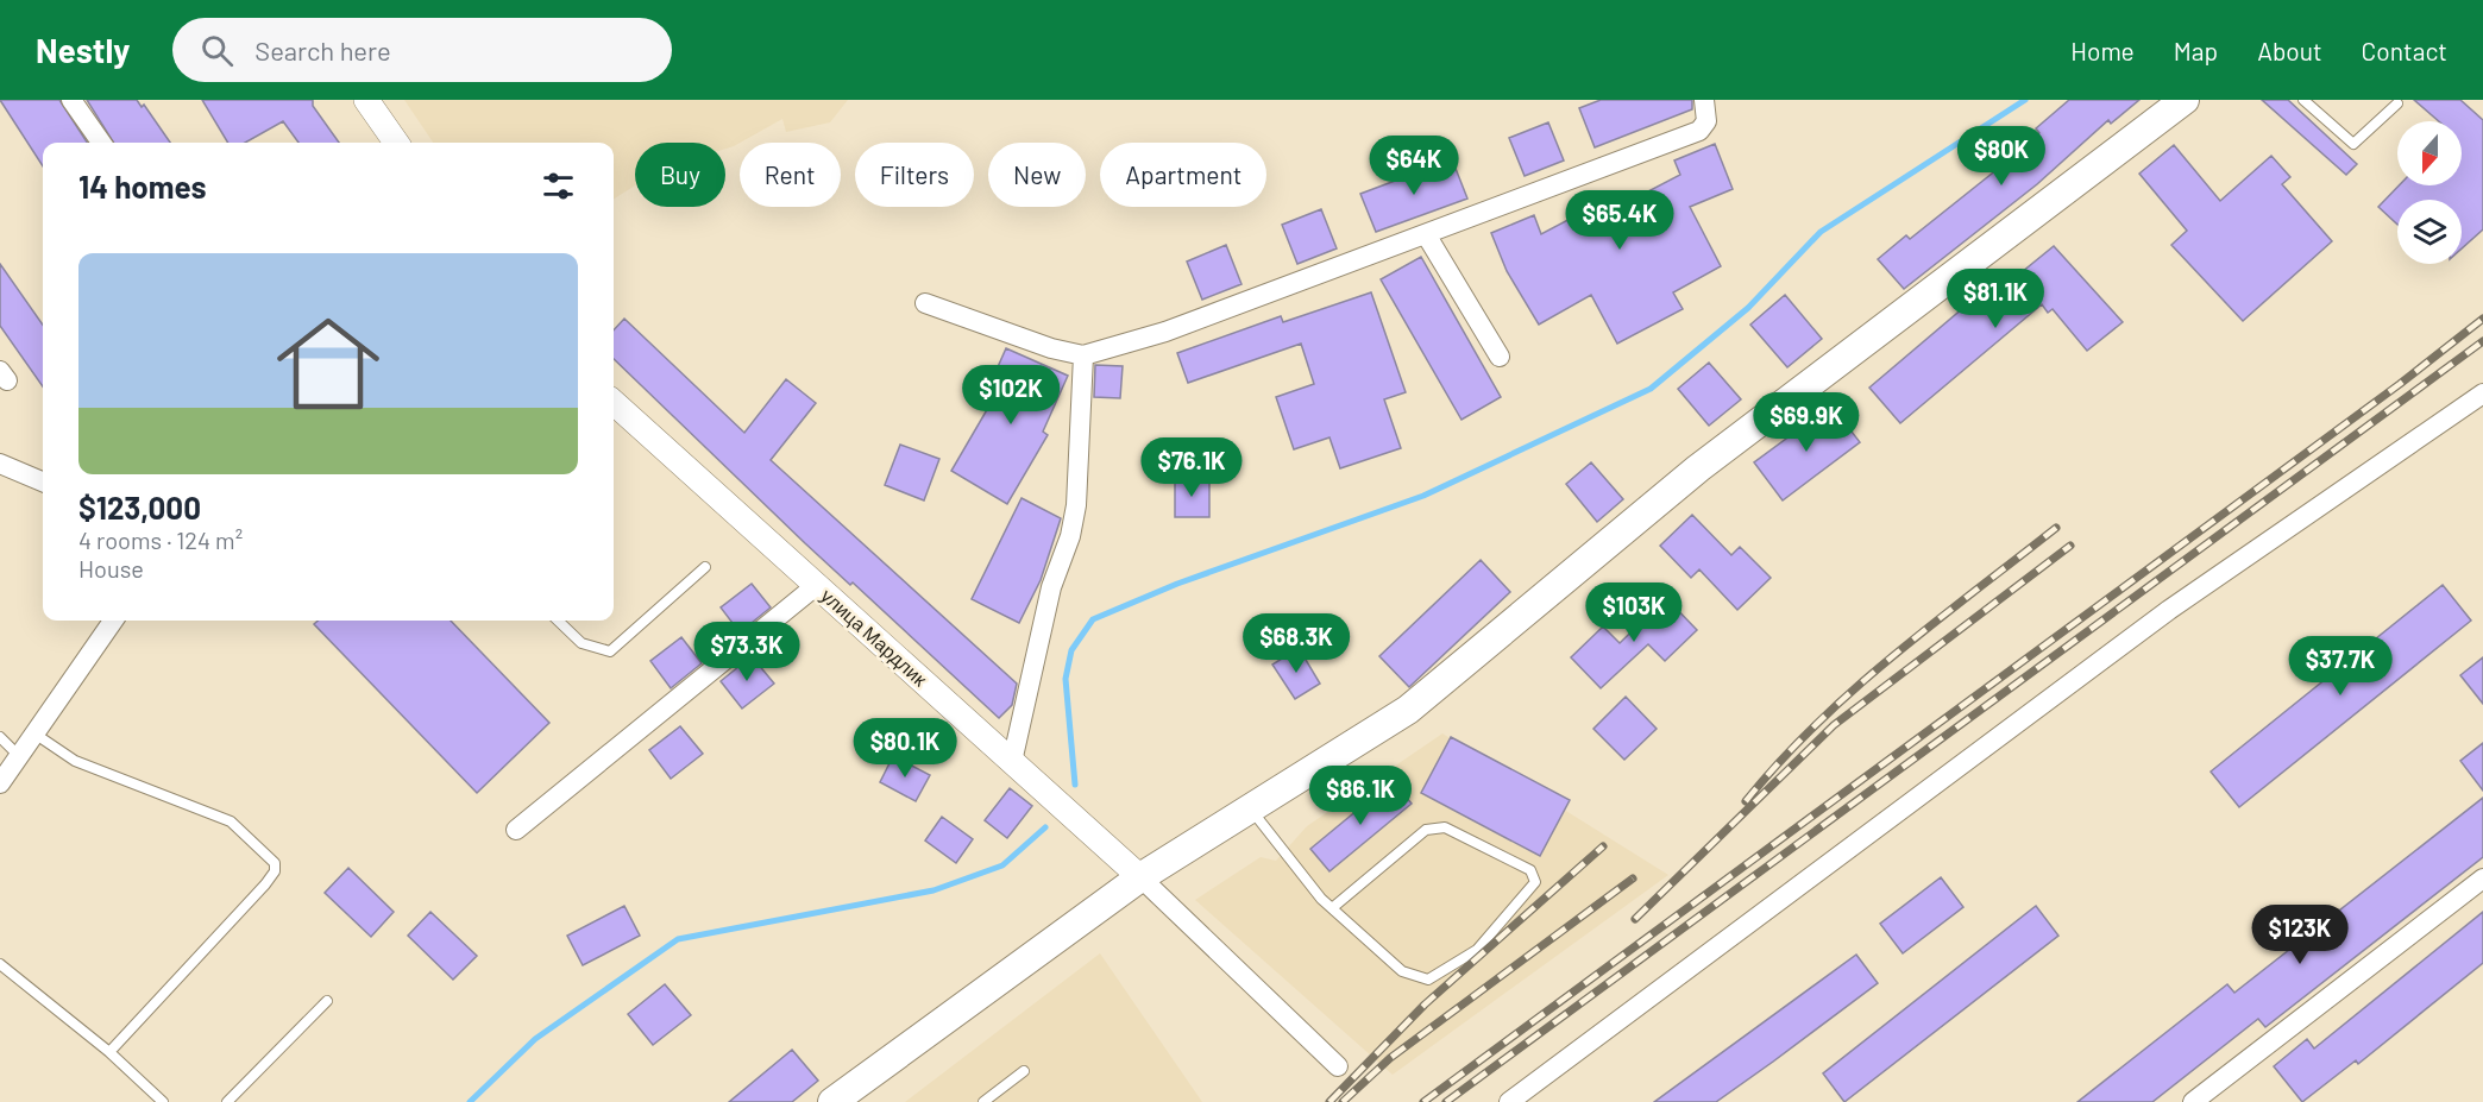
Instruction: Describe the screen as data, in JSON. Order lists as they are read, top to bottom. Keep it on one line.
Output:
{"streets":{"street":["улица Мардлик"]},"north":"bottom","page":{"header":"Nestly","search":"Search here","nav":["Home","Map","About","Contact"],"price":["$80K","$64K","$65.4K","$81.1K","$102K","$69.9K","$76.1K","$103K","$68.3K","$73.3K","$37.7K","$80.1K","$86.1K","$123K"],"chip":["Buy","Rent","Filters","New","Apartment"],"heading":"14 homes","list":[{"name":"$123,000","note":"4 rooms · 124 m² · House"}]}}
